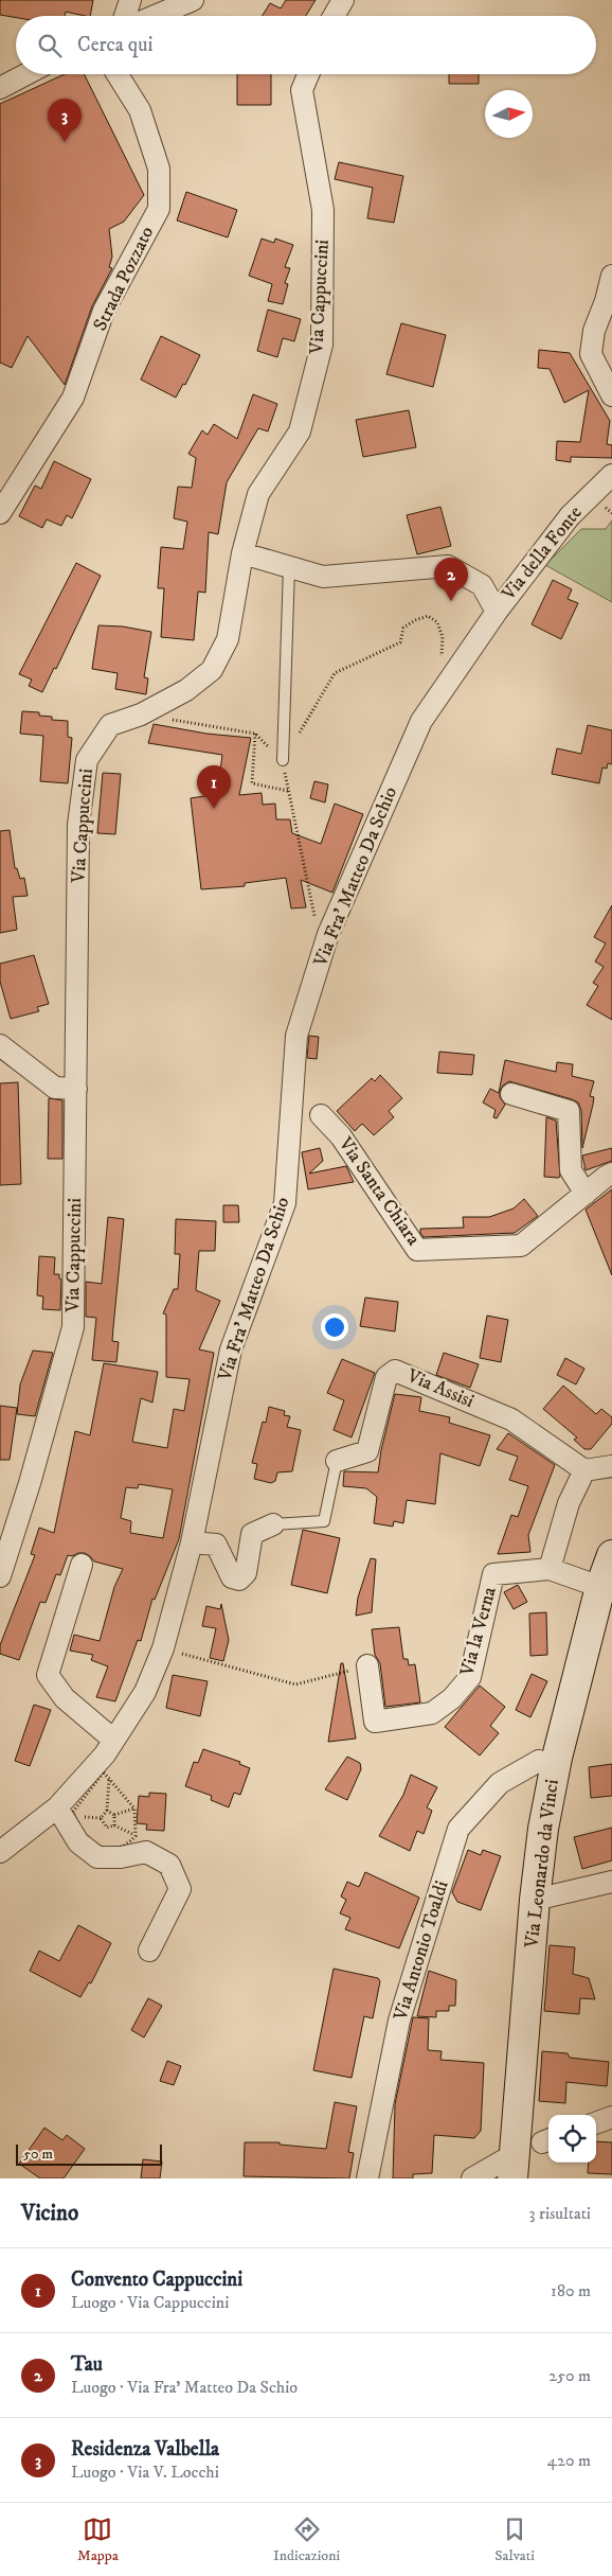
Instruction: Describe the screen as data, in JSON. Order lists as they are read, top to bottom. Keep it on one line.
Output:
{"streets":{"street":["Strada Pozzato","Via Cappuccini","Via della Fonte","Via Fra' Matteo Da Schio","Via Santa Chiara","Via Assisi","Via la Verna","Via Leonardo da Vinci","Via Antonio Toaldi"]},"crossings":[["Via della Fonte","Via Fra' Matteo Da Schio"],["Via Fra' Matteo Da Schio","Via Assisi"]],"scale_bar":"50 m","north":"right","page":{"search":"Cerca qui","pins":["3","2","1"],"scale":"50 m","heading":["Vicino","3 risultati"],"list":[{"mark":"1","name":"Convento Cappuccini","note":"Luogo · Via Cappuccini","value":"180 m"},{"mark":"2","name":"Tau","note":"Luogo · Via Fra' Matteo Da Schio","value":"250 m"},{"mark":"3","name":"Residenza Valbella","note":"Luogo · Via V. Locchi","value":"420 m"}],"nav":["Mappa","Indicazioni","Salvati"]}}
